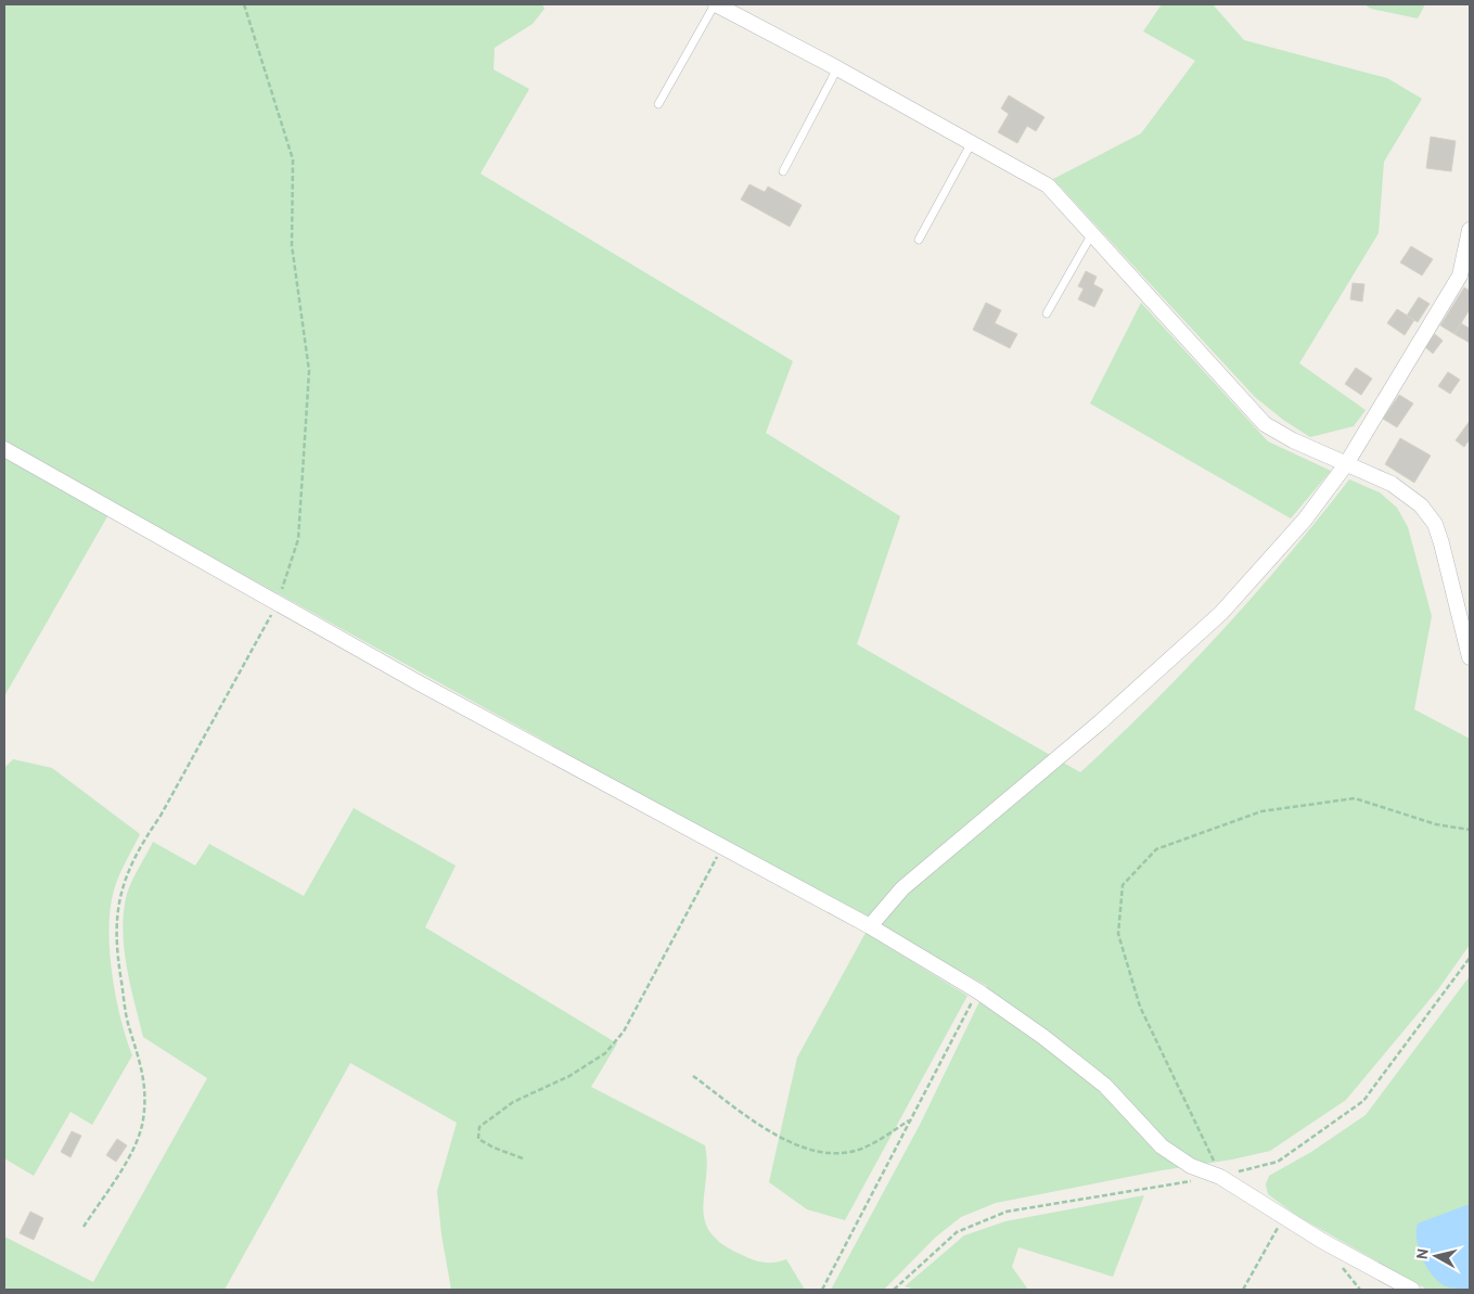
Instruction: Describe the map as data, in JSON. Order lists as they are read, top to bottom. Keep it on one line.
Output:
{"north":"left"}
